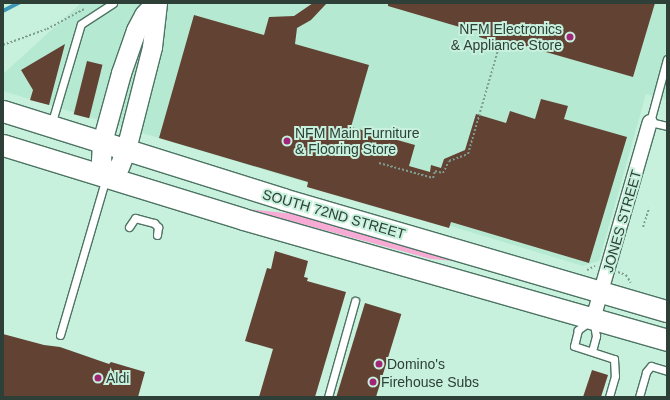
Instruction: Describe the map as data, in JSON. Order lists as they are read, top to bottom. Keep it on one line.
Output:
{"streets":{"main road":["SOUTH 72ND STREET"],"street":["JONES STREET"]},"crossings":[["SOUTH 72ND STREET","JONES STREET"]],"places":["NFM Electronics & Appliance Store","NFM Main Furniture & Flooring Store","Domino's","Aldi","Firehouse Subs"]}
